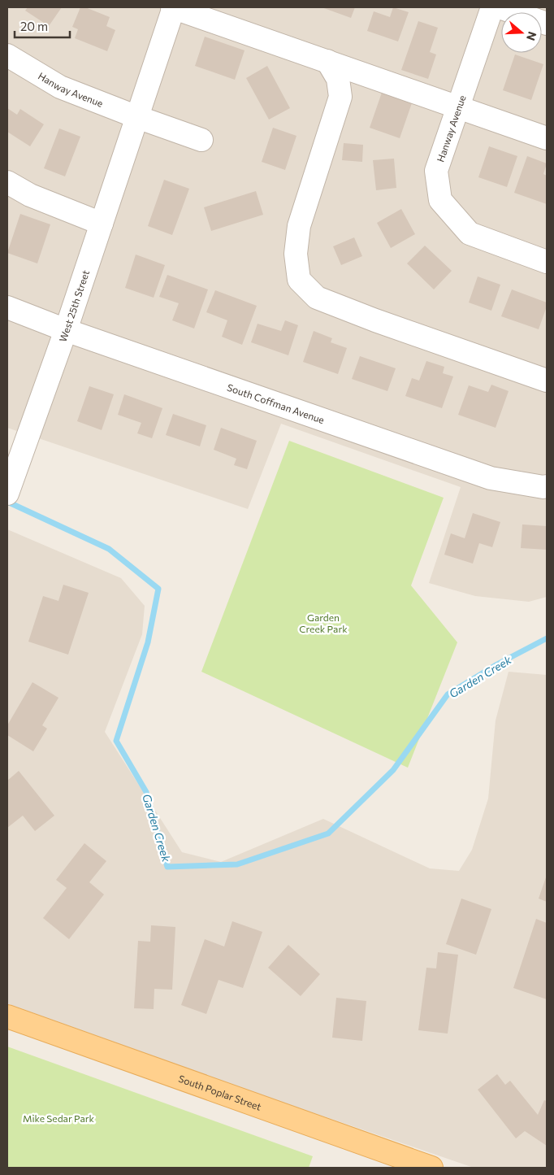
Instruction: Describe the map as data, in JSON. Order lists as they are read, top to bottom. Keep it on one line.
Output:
{"streets":{"main road":["South Poplar Street"],"street":["Hanway Avenue","West 25th Street","South Coffman Avenue"]},"crossings":[["Hanway Avenue","West 25th Street"],["West 25th Street","South Coffman Avenue"]],"water":["Garden Creek"],"parks":["Garden Creek Park","Mike Sedar Park"],"scale_bar":"20 m","north":"right"}
